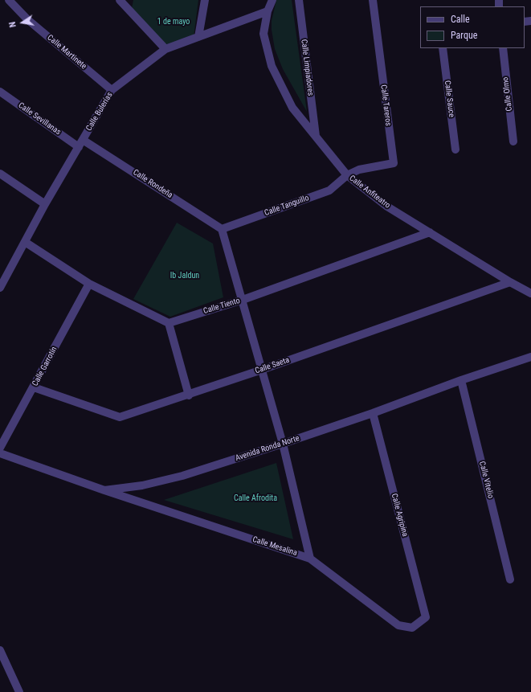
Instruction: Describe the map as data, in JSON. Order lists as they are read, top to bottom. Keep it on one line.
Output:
{"streets":{"street":["Calle Martinete","Calle Limpiadores","Calle Olmo","Calle Sauce","Calle Tareros","Calle Bulerías","Calle Sevillanas","Calle Rondeña","Calle Anfiteatro","Calle Tanguillo","Calle Tiento","Calle Saeta","Calle Garrotín","Avenida Ronda Norte","Calle Vitelio","Calle Agripina","Calle Mesalina"]},"crossings":[["Calle Martinete","Calle Bulerías"],["Calle Limpiadores","Calle Anfiteatro"],["Calle Tareros","Calle Anfiteatro"],["Calle Tareros","Calle Tanguillo"],["Calle Bulerías","Calle Sevillanas"],["Calle Bulerías","Calle Rondeña"],["Calle Bulerías","Calle Anfiteatro"],["Calle Sevillanas","Calle Rondeña"],["Calle Rondeña","Calle Tanguillo"],["Calle Anfiteatro","Calle Tanguillo"],["Calle Anfiteatro","Calle Tiento"],["Calle Anfiteatro","Calle Saeta"],["Calle Saeta","Calle Garrotín"],["Avenida Ronda Norte","Calle Vitelio"],["Avenida Ronda Norte","Calle Agripina"],["Avenida Ronda Norte","Calle Mesalina"],["Calle Agripina","Calle Mesalina"]],"parks":["1 de mayo","Ib Jaldun","Calle Afrodita"],"legend":["Calle","Parque"],"north":"left"}
